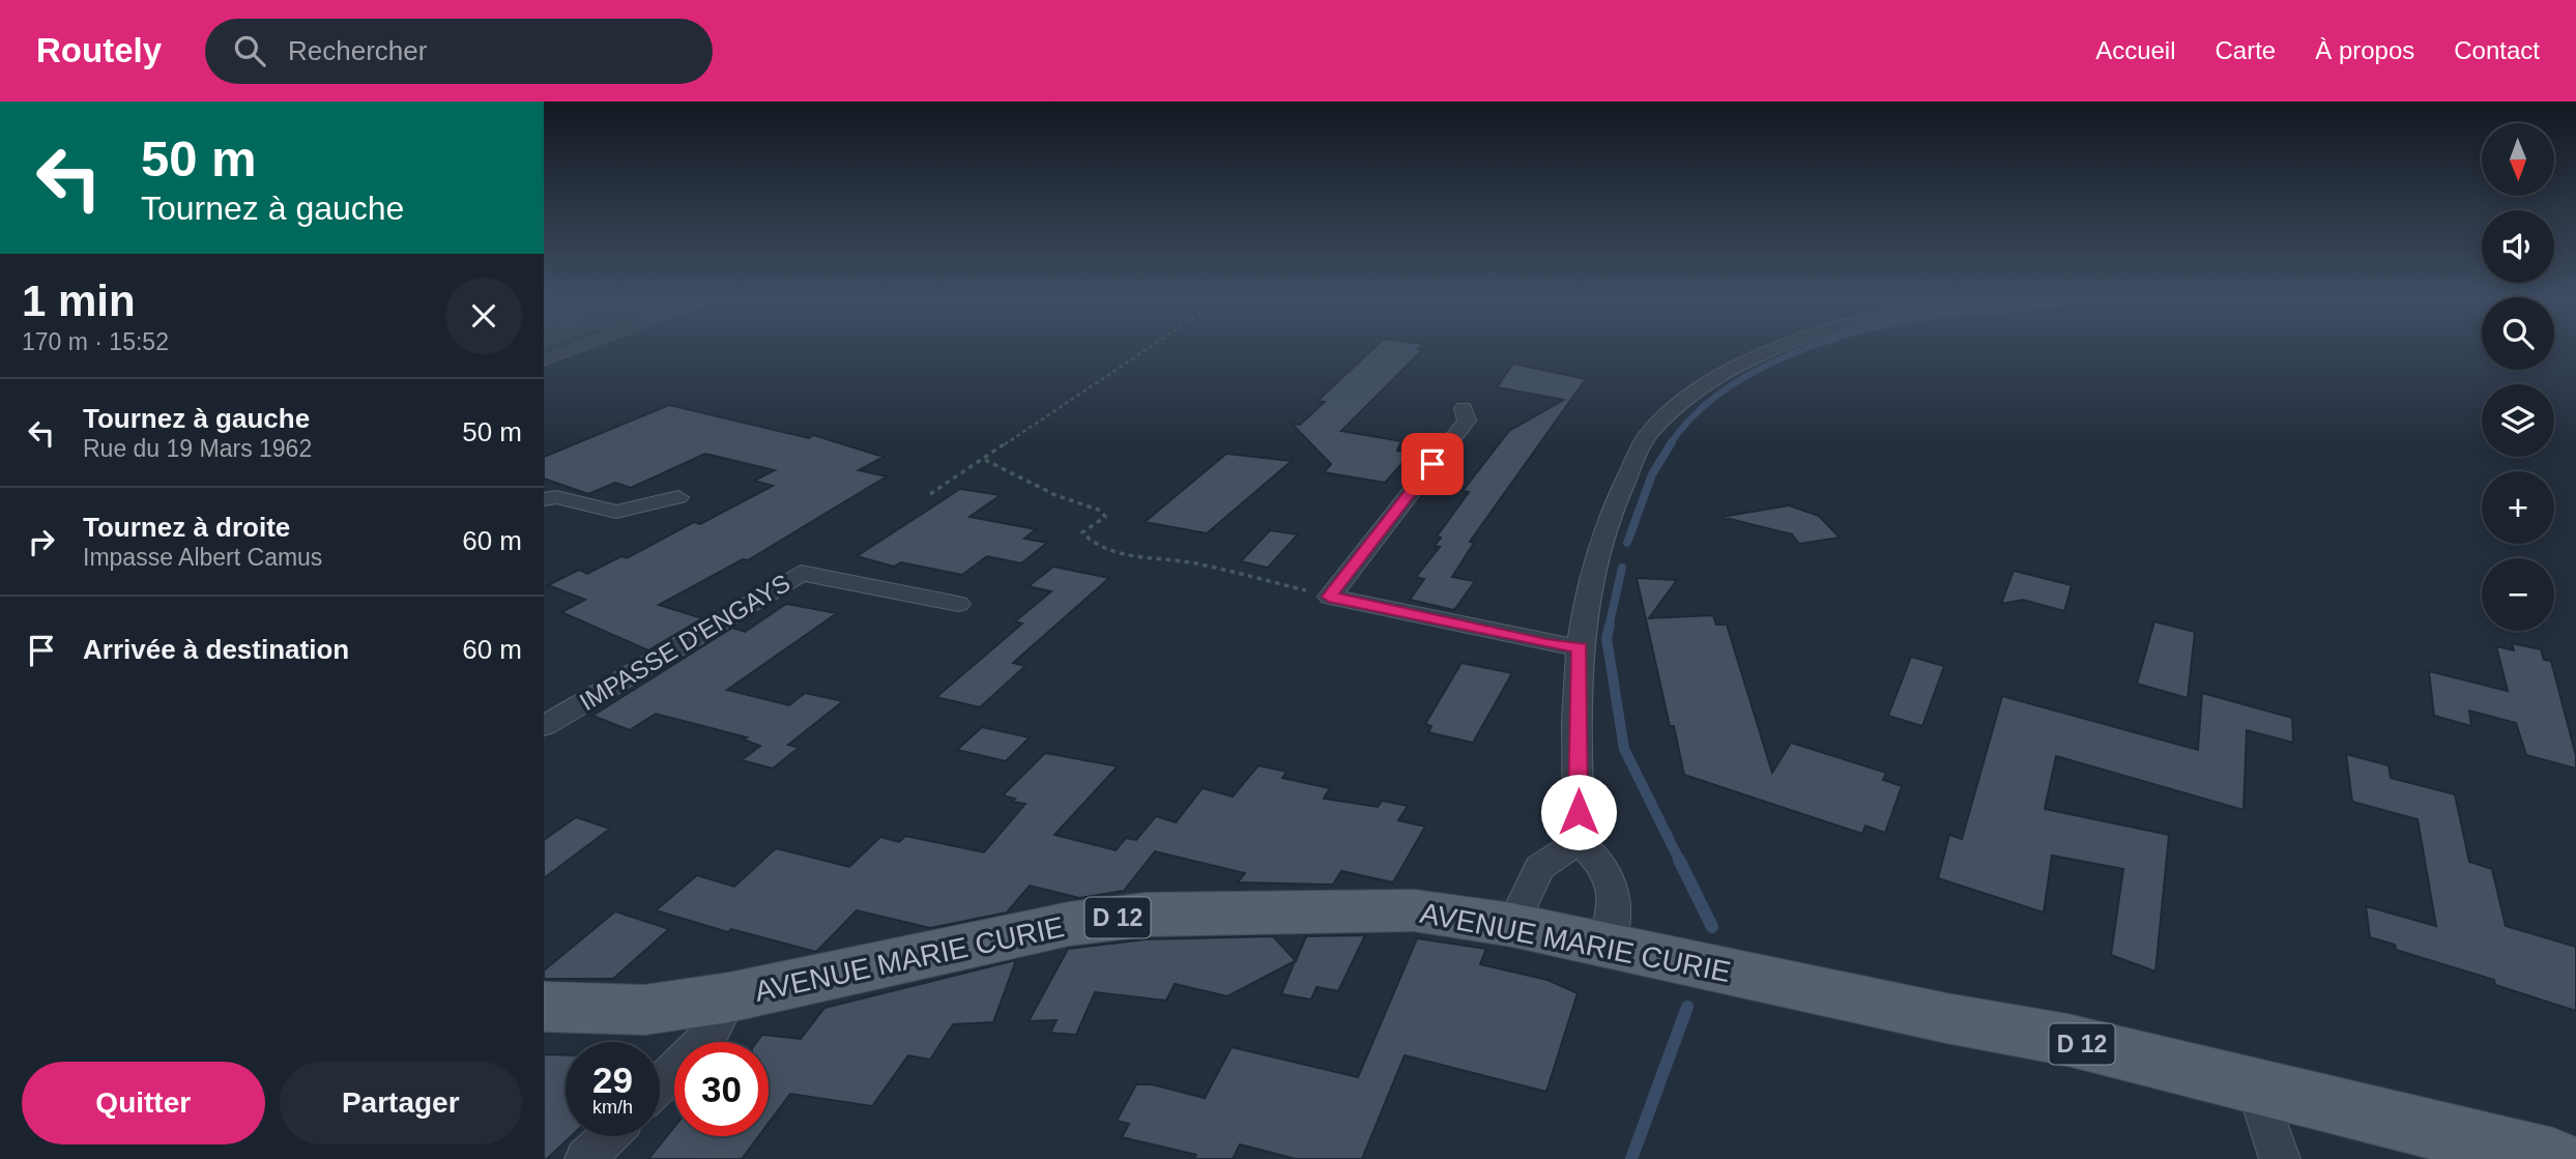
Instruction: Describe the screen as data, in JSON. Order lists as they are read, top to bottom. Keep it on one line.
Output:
{"streets":{"main road":["D 12","AVENUE MARIE CURIE"],"street":["IMPASSE D'ENGAYS"]},"north":"bottom","page":{"header":"Routely","search":"Rechercher","nav":["Accueil","Carte","À propos","Contact"],"turn":["50 m","Tournez à gauche"],"map_buttons":["+","−"],"heading":["1 min","170 m · 15:52"],"list":[{"name":"Tournez à gauche","note":"Rue du 19 Mars 1962","value":"50 m"},{"name":"Tournez à droite","note":"Impasse Albert Camus","value":"60 m"},{"name":"Arrivée à destination","value":"60 m"}],"speed":"29 km/h","limit":"30","buttons":["Quitter","Partager"]}}
